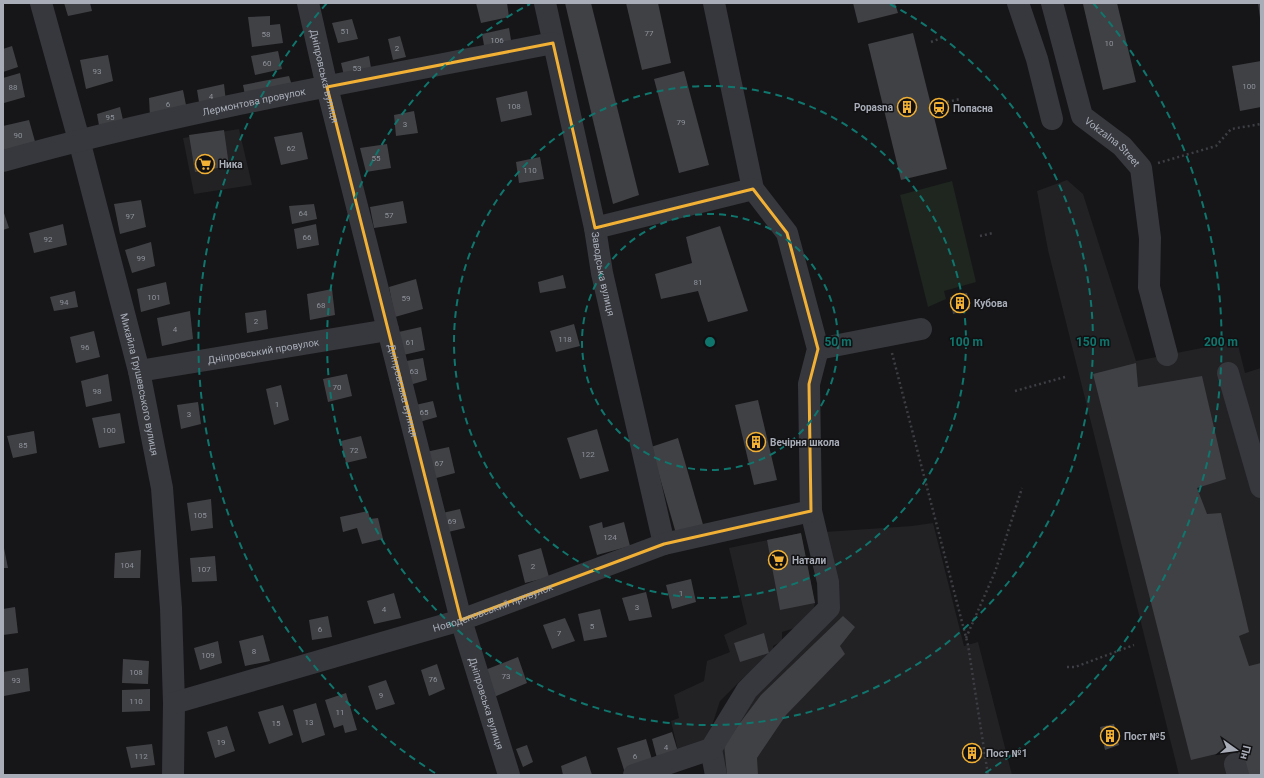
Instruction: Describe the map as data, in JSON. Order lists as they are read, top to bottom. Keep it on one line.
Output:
{"streets":{"street":["Дніпровська вулиця","Лермонтова провулок","Vokzalna Street","Заводська вулиця","Дніпровський провулок","Михайла Грушевського вулиця","Новодеповський провулок"]},"crossings":[["Дніпровська вулиця","Лермонтова провулок"],["Дніпровська вулиця","Дніпровський провулок"],["Дніпровська вулиця","Новодеповський провулок"],["Лермонтова провулок","Заводська вулиця"],["Лермонтова провулок","Михайла Грушевського вулиця"],["Заводська вулиця","Новодеповський провулок"],["Дніпровський провулок","Михайла Грушевського вулиця"],["Михайла Грушевського вулиця","Новодеповський провулок"]],"places":{"building":["Popasna","Кубова","Вечірня школа","Пост №5","Пост №1"],"station":["Попасна"],"supermarket":["Ника","Натали"]},"house_numbers":["51","77","58","106","10","2","60","53","93","100","88","4","6","108","95","79","3","90","62","55","110","64","57","97","66","92","99","81","101","59","94","68","2","4","118","61","96","63","70","98","1","65","3","100","85","72","122","67","105","69","124","104","2","107","1","3","4","5","6","7","8","109","108","73","76","93","9","110","11","13","15","19","4","112","6"],"north":"right","rings":["50 m","100 m","150 m","200 m"]}
